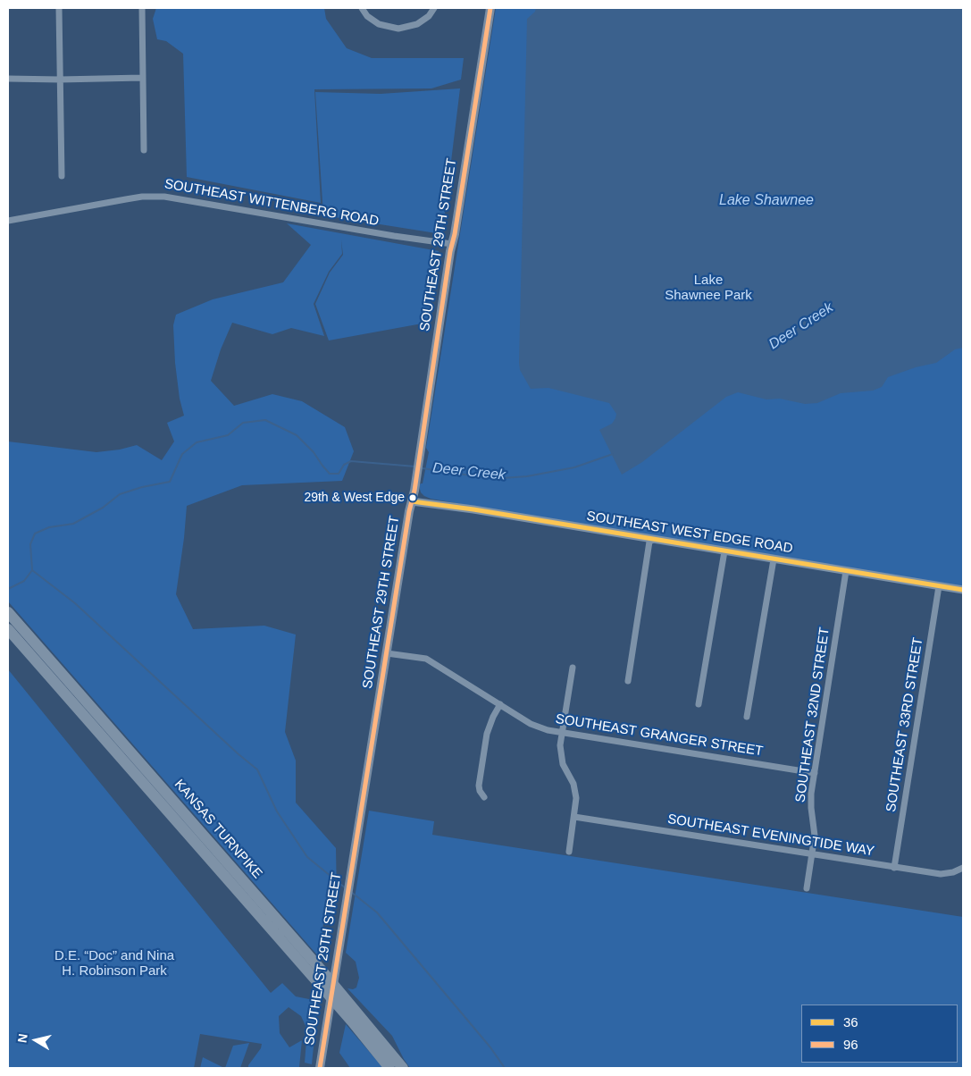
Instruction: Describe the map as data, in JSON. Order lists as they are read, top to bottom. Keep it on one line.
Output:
{"streets":{"highway":["KANSAS TURNPIKE"],"main road":["SOUTHEAST 29TH STREET"],"street":["SOUTHEAST WITTENBERG ROAD","SOUTHEAST WEST EDGE ROAD","SOUTHEAST 32ND STREET","SOUTHEAST 33RD STREET","SOUTHEAST GRANGER STREET","SOUTHEAST EVENINGTIDE WAY"]},"crossings":[["SOUTHEAST WITTENBERG ROAD","SOUTHEAST 29TH STREET"],["SOUTHEAST 29TH STREET","SOUTHEAST WEST EDGE ROAD"],["SOUTHEAST 29TH STREET","SOUTHEAST GRANGER STREET"],["SOUTHEAST WEST EDGE ROAD","SOUTHEAST 32ND STREET"],["SOUTHEAST WEST EDGE ROAD","SOUTHEAST 33RD STREET"],["SOUTHEAST 32ND STREET","SOUTHEAST GRANGER STREET"],["SOUTHEAST 32ND STREET","SOUTHEAST EVENINGTIDE WAY"],["SOUTHEAST 33RD STREET","SOUTHEAST EVENINGTIDE WAY"]],"water":["Lake Shawnee","Deer Creek"],"parks":["Lake Shawnee Park","D.E. “Doc” and Nina H. Robinson Park"],"places":["29th & West Edge"],"lines":["transit line 96","transit line 36"],"legend":["36","96"],"north":"left"}
